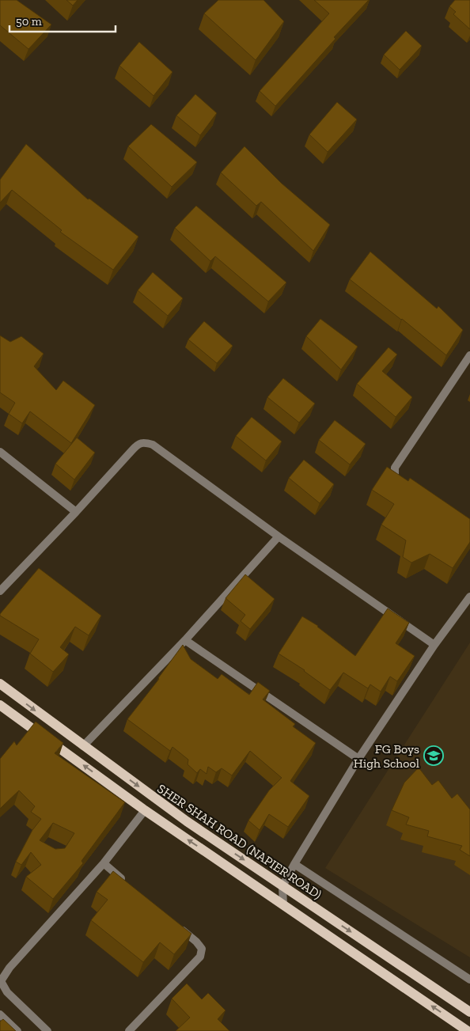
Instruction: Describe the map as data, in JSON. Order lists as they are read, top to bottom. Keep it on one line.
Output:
{"streets":{"main road":["SHER SHAH ROAD (NAPIER ROAD)"]},"places":{"school or university":["FG Boys High School"]},"scale_bar":"50 m"}
